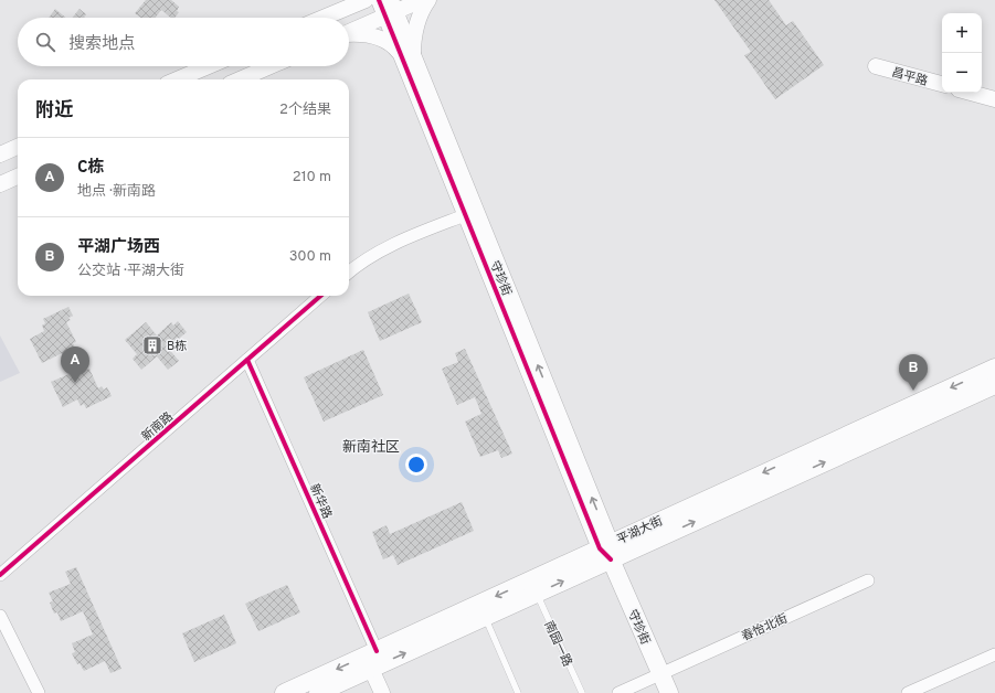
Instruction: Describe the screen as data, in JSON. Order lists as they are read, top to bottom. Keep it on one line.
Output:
{"streets":{"main road":["守珍街","平湖大街"],"street":["昌平路","新南路","新华路","春怡北街"],"lane":["南园一路"]},"crossings":[["守珍街","平湖大街"],["守珍街","春怡北街"],["新南路","新华路"],["新华路","平湖大街"],["平湖大街","南园一路"]],"districts":["新南社区"],"places":{"building":["B栋"]},"page":{"map_buttons":["+","−"],"search":"搜索地点","heading":["附近","2个结果"],"list":[{"mark":"A","name":"C栋","note":"地点 · 新南路","value":"210 m"},{"mark":"B","name":"平湖广场西","note":"公交站 · 平湖大街","value":"300 m"}],"pins":["A","B"]}}
